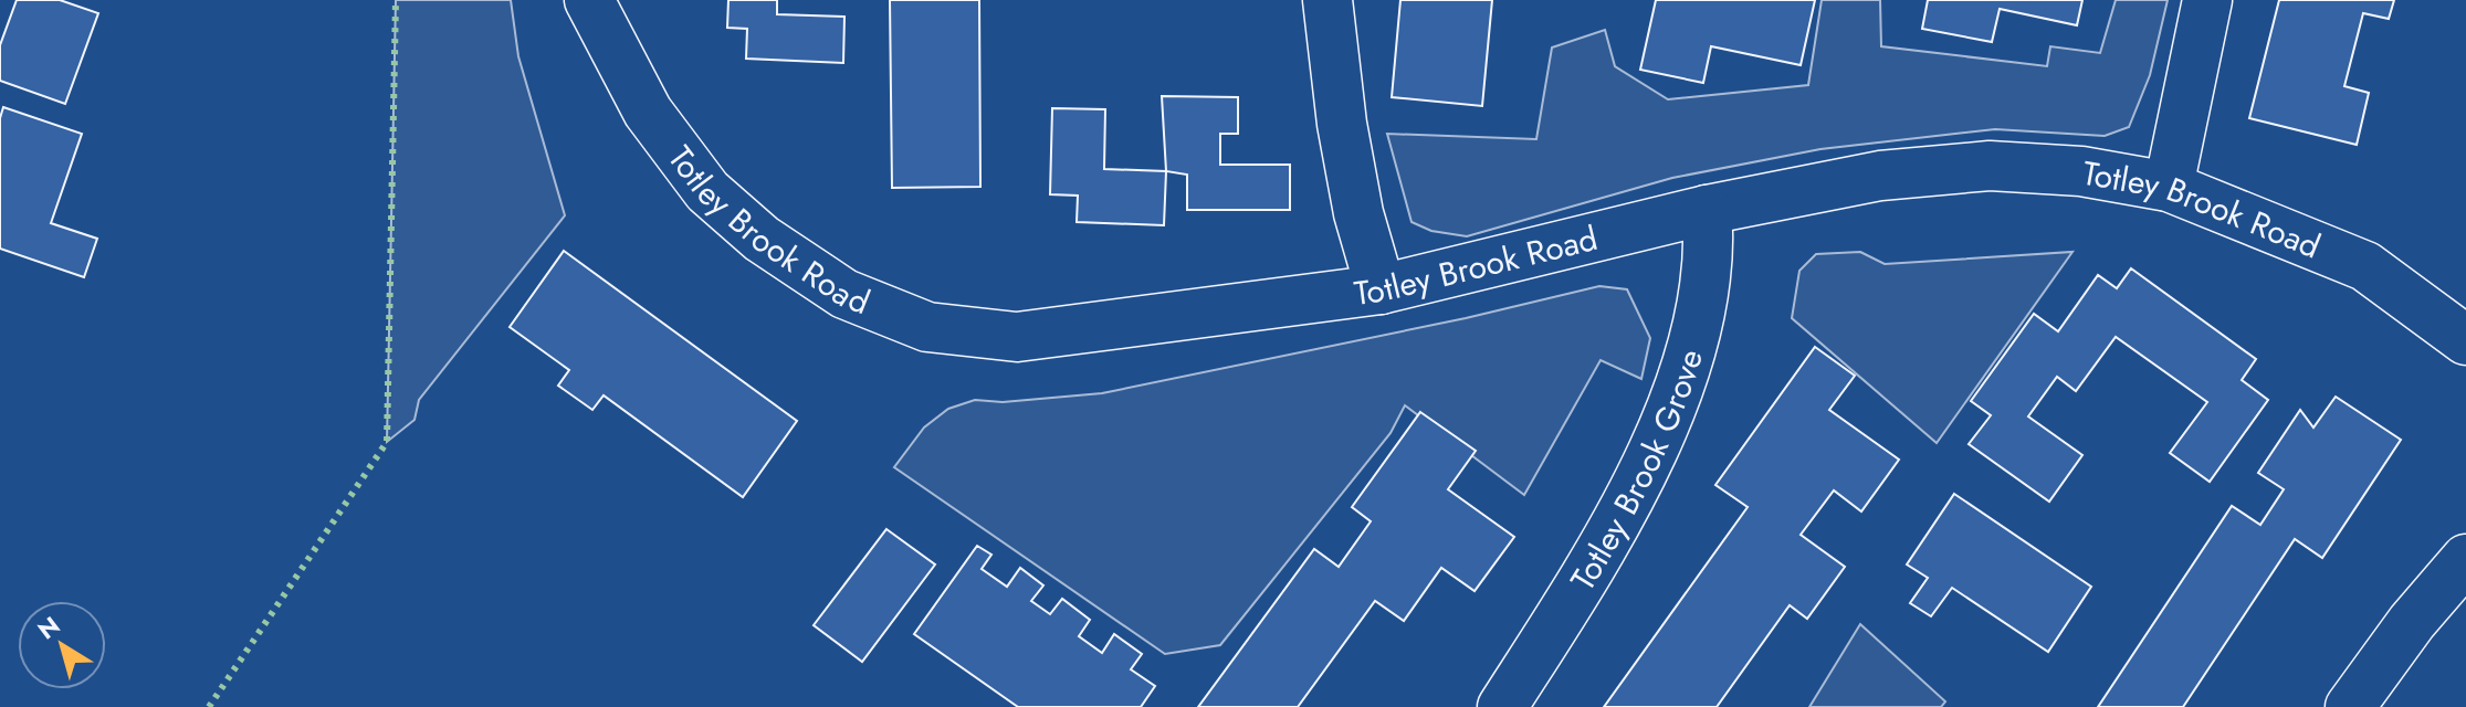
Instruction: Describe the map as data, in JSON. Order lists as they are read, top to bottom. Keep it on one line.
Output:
{"streets":{"street":["Totley Brook Road","Totley Brook Grove"]},"crossings":[["Totley Brook Road","Totley Brook Grove"]],"north":"top left"}
